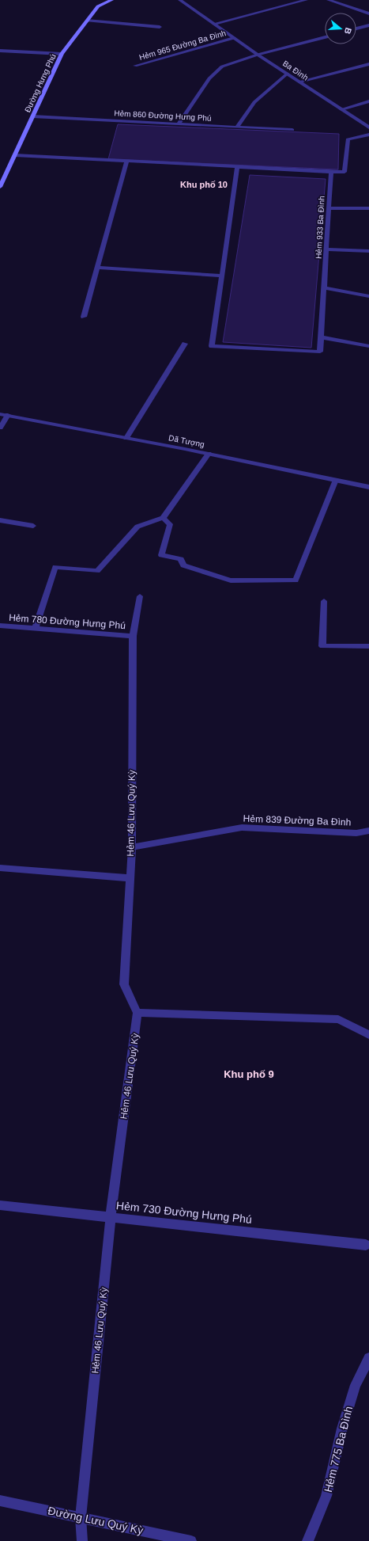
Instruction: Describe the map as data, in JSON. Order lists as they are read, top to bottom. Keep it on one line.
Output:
{"streets":{"main road":["Đường Hưng Phú"],"street":["Hẻm 965 Đường Ba Đình","Ba Đình","Hẻm 860 Đường Hưng Phú","Hẻm 933 Ba Đình","Dã Tượng","Hẻm 780 Đường Hưng Phú","Hẻm 46 Lưu Quý Kỳ","Hẻm 839 Đường Ba Đình","Hẻm 730 Đường Hưng Phú","Hẻm 775 Ba Đình","Đường Lưu Quý Kỳ"]},"crossings":[["Hẻm 965 Đường Ba Đình","Ba Đình"],["Đường Hưng Phú","Hẻm 860 Đường Hưng Phú"],["Hẻm 780 Đường Hưng Phú","Hẻm 46 Lưu Quý Kỳ"],["Hẻm 46 Lưu Quý Kỳ","Hẻm 839 Đường Ba Đình"],["Hẻm 46 Lưu Quý Kỳ","Hẻm 730 Đường Hưng Phú"],["Hẻm 46 Lưu Quý Kỳ","Đường Lưu Quý Kỳ"]],"districts":["Khu phố 10","Khu phố 9"],"north":"right"}
